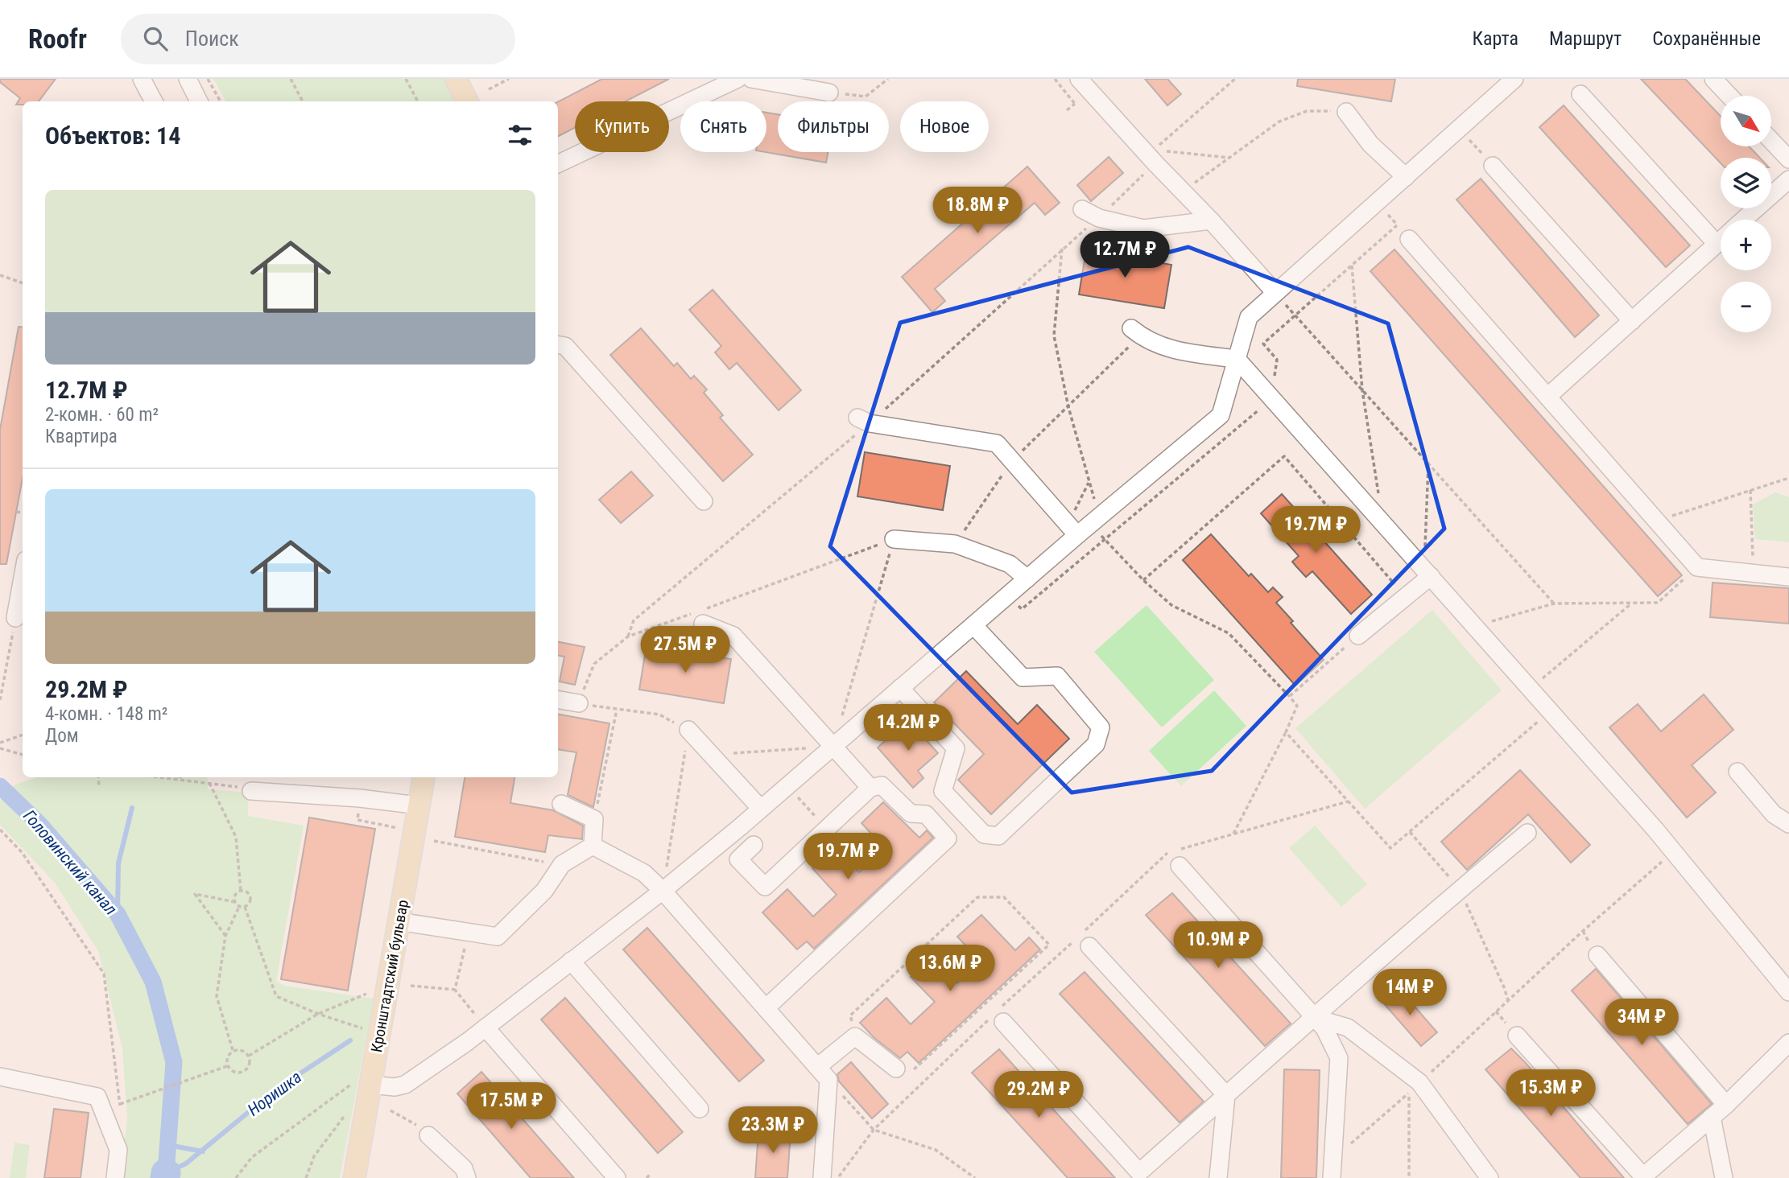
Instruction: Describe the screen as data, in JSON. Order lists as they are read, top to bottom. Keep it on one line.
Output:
{"streets":{"main road":["Кронштадтский бульвар"]},"water":["Головинский канал","Норишка"],"north":"bottom right","page":{"header":"Roofr","search":"Поиск","nav":["Карта","Маршрут","Сохранённые"],"map_buttons":["+","−"],"chip":["Купить","Снять","Фильтры","Новое"],"heading":"Объектов: 14","list":[{"name":"12.7M ₽","note":"2-комн. · 60 m² · Квартира"},{"name":"29.2M ₽","note":"4-комн. · 148 m² · Дом"}],"price":["18.8M ₽","12.7M ₽","19.7M ₽","27.5M ₽","14.2M ₽","19.7M ₽","10.9M ₽","13.6M ₽","14M ₽","34M ₽","15.3M ₽","29.2M ₽","17.5M ₽","23.3M ₽"]}}
